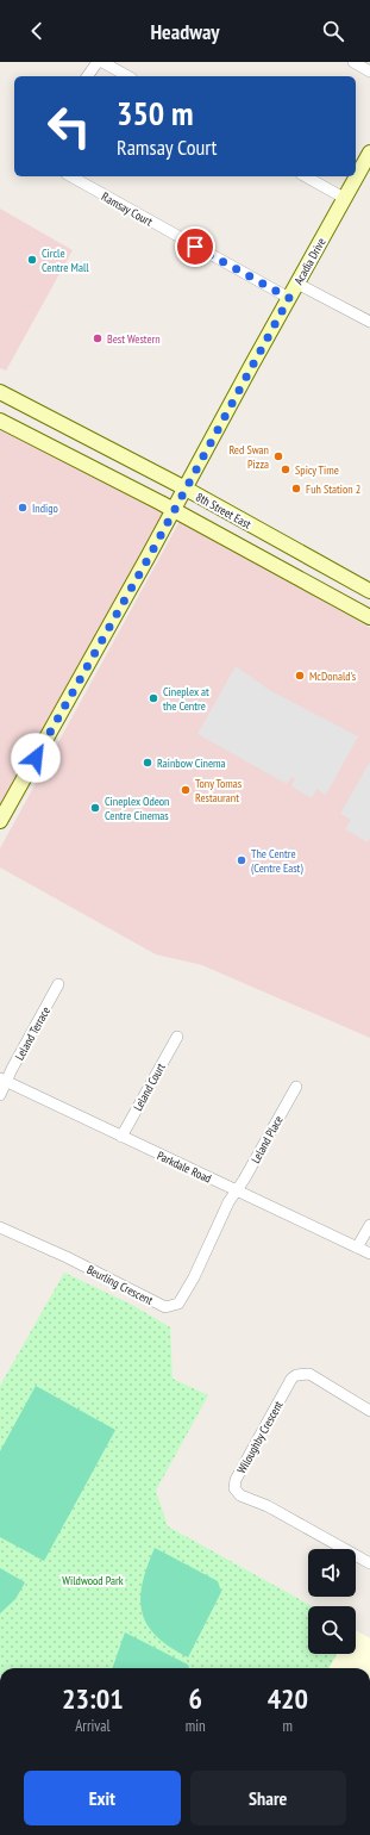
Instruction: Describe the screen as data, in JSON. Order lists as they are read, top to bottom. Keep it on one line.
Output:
{"streets":{"main road":["Acadia Drive","8th Street East"],"street":["Ramsay Court","Leland Terrace","Leland Court","Leland Place","Parkdale Road","Beurling Crescent","Wiloughby Crescent"]},"crossings":[["Ramsay Court","Acadia Drive"],["Acadia Drive","8th Street East"],["Leland Terrace","Parkdale Road"],["Leland Court","Parkdale Road"],["Leland Place","Parkdale Road"],["Leland Place","Beurling Crescent"],["Parkdale Road","Beurling Crescent"]],"parks":["Wildwood Park"],"places":["Circle Centre Mall","Best Western","Red Swan Pizza","Spicy Time","Fuh Station 2","Indigo","McDonald's","Cineplex at the Centre","Rainbow Cinema","Tony Tomas Restaurant","Cineplex Odeon Centre Cinemas","The Centre (Centre East)"],"page":{"header":"Headway","turn":["350 m","Ramsay Court"],"eta":["23:01","Arrival","6","min","420","m"],"buttons":["Exit","Share"]}}
